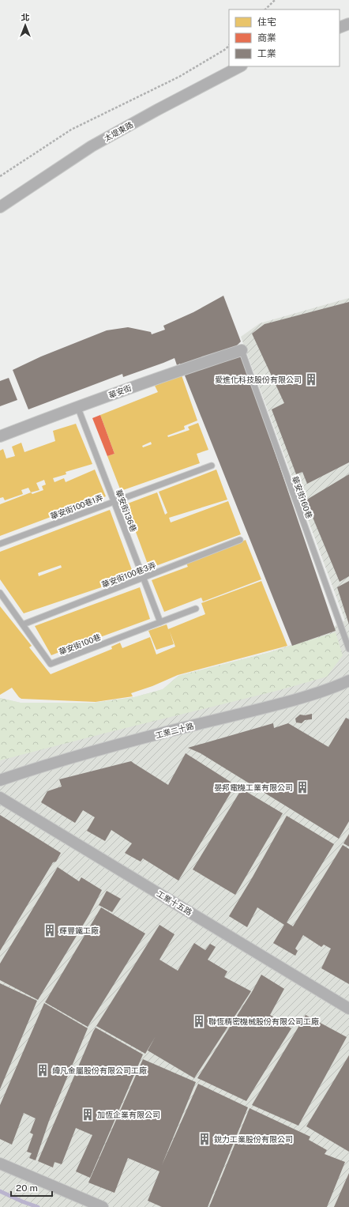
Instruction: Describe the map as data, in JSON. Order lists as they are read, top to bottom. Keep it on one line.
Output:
{"streets":{"street":["太堤東路","華安街","工業二十路","工業十五路"],"lane":["華安街160巷","華安街100巷1弄","華安街136巷","華安街100巷3弄","華安街100巷"]},"crossings":[["華安街","華安街160巷"],["華安街","華安街136巷"],["華安街100巷1弄","華安街136巷"],["華安街136巷","華安街100巷3弄"],["華安街136巷","華安街100巷"],["華安街100巷3弄","華安街100巷"]],"places":{"building":["愛進化科技股份有限公司","晏邦電機工業有限公司","輝豐鐵工廠","聯恆精密機械股份有限公司工廠","緯凡金屬股份有限公司工廠","加恆企業有限公司","銳力工業股份有限公司"]},"legend":["住宅","商業","工業"],"scale_bar":"20 m","north":"top"}
